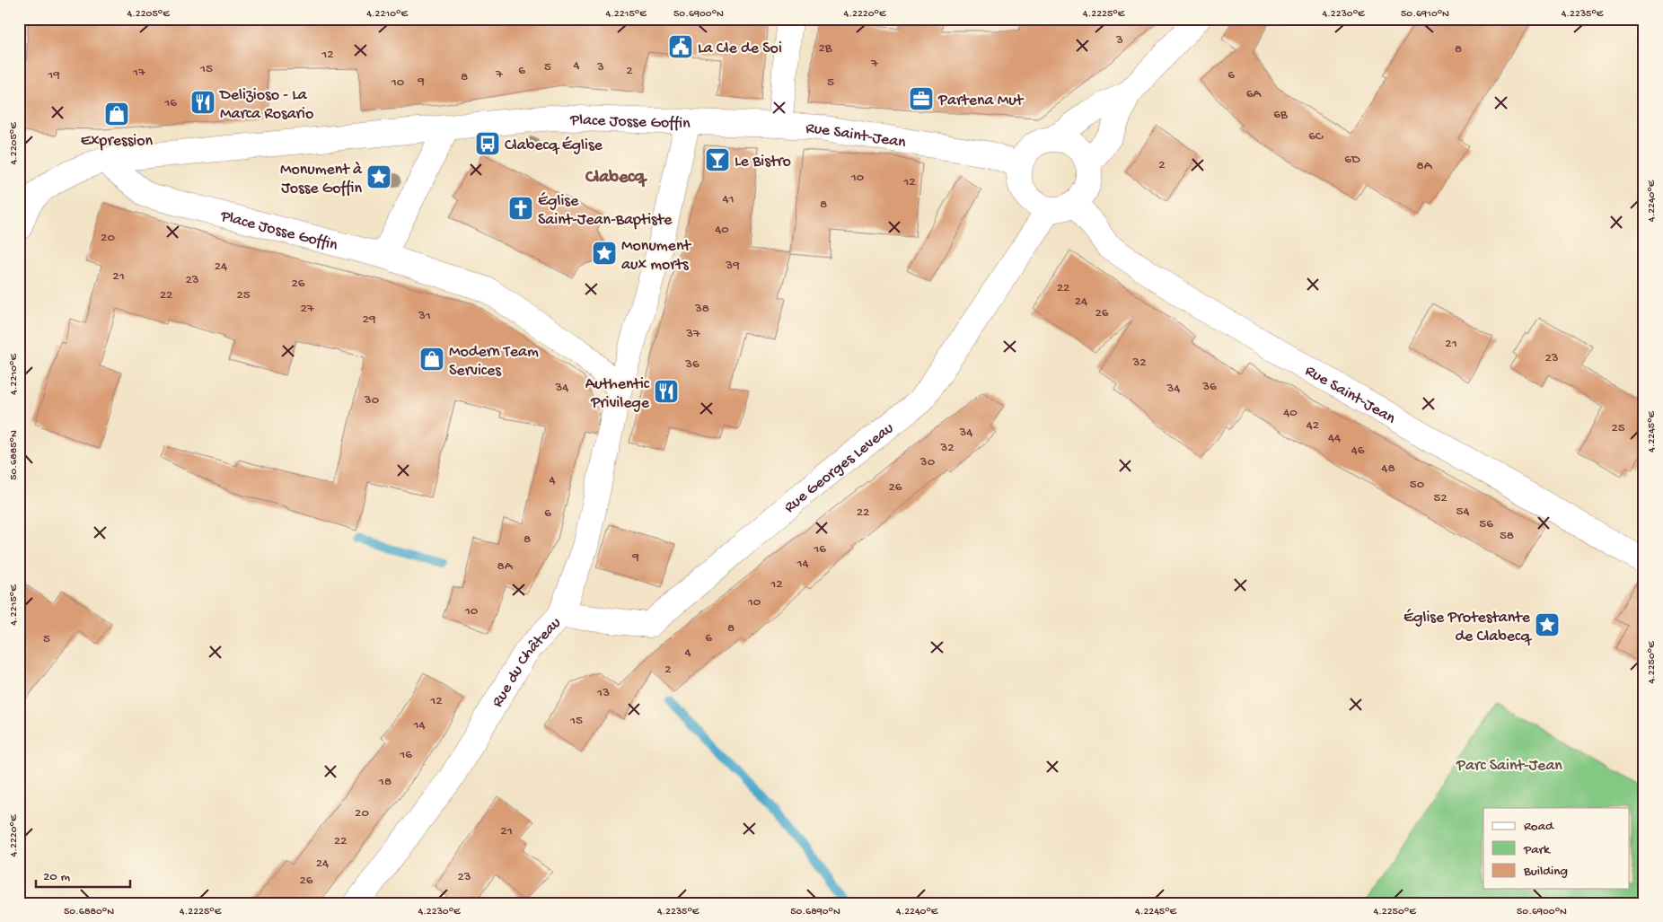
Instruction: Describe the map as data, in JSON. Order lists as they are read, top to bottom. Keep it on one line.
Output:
{"streets":{"street":["Place Josse Goffin","Rue Saint-Jean","Rue Georges Leveau","Rue du Château"]},"crossings":[["Place Josse Goffin","Rue Saint-Jean"],["Place Josse Goffin","Rue du Château"],["Rue Saint-Jean","Rue Georges Leveau"],["Rue Georges Leveau","Rue du Château"]],"districts":["Clabecq"],"parks":["Parc Saint-Jean"],"places":{"public building":["La Cle de Soi"],"office":["Partena Mut"],"restaurant":["Delizioso - La Marca Rosario","Authentic Privilege"],"shop":["Expression","Modern Team Services"],"bus stop":["Clabecq Église"],"bar":["Le Bistro"],"place":["Monument à Josse Goffin","Monument aux morts","Église Protestante de Clabecq"],"church":["Église Saint-Jean-Baptiste"]},"house_numbers":["3","2B","8","12","7","4","5","3","15","6","2","17","7","19","6","8","9","10","5","6A","16","6B","6C","6D","2","8A","10","12","41","8","40","20","39","24","21","23","26","22","22","25","24","27","38","26","31","29","37","21","23","32","36","36","34","34","30","40","42","25","34","44","32","46","30","48","4","50","26","52","54","22","6","56","58","8","16","9","14","8A","12","10","10","8","6","5","4","2","13","12","15","14","16","18","20","21","22","24","23","26"],"legend":["Road","Park","Building"],"scale_bar":"20 m","coordinates":["4.2205°E","4.2210°E","4.2215°E","50.6900°N","4.2220°E","4.2225°E","4.2230°E","50.6910°N","4.2235°E","4.2240°E","4.2245°E","50.6885°N","4.2250°E","50.6880°N","50.6890°N"]}
